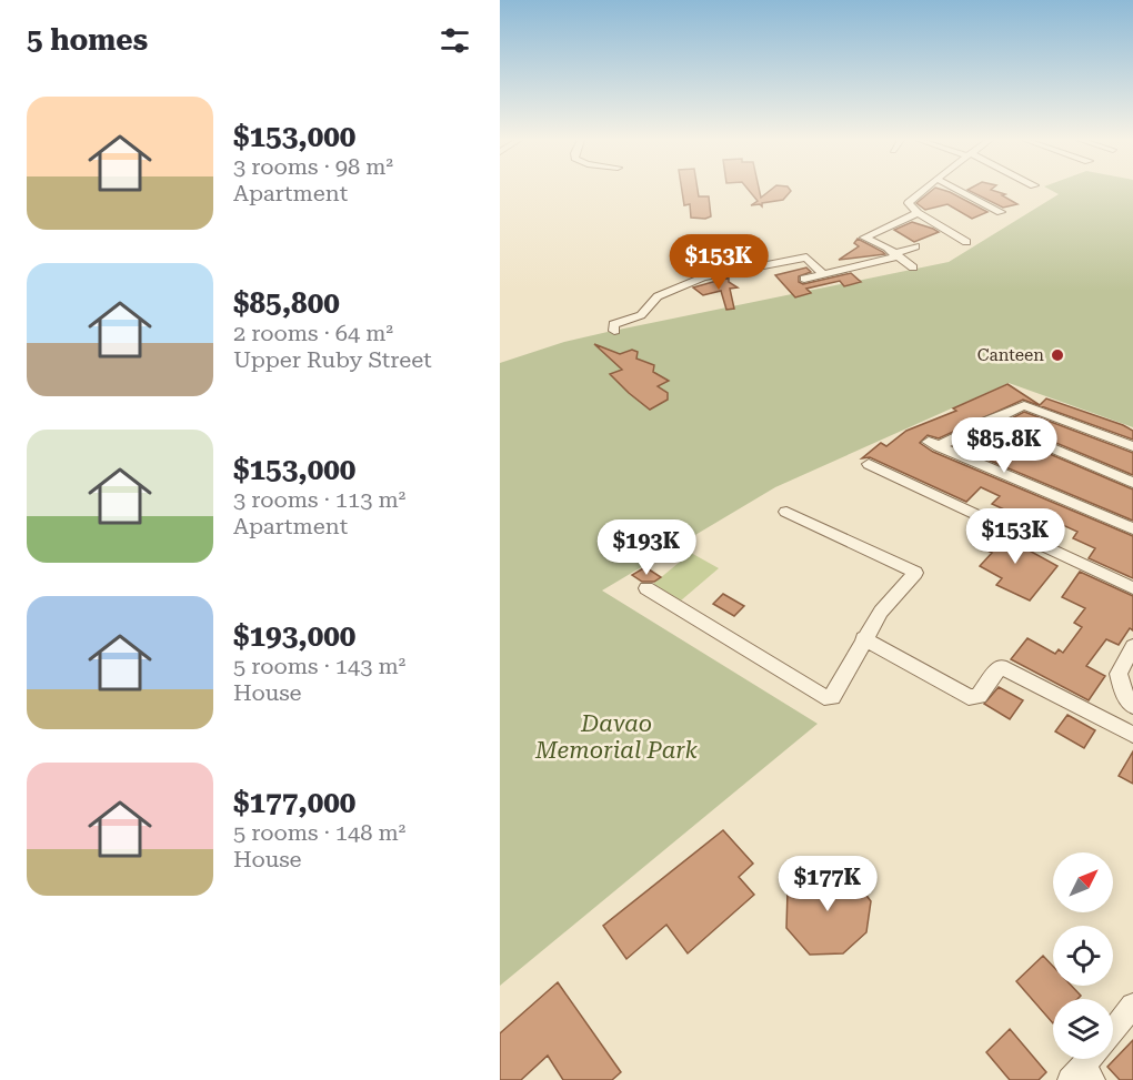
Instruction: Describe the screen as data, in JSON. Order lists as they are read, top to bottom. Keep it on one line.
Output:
{"parks":["Davao Memorial Park"],"places":["Canteen"],"north":"top right","page":{"heading":"5 homes","list":[{"name":"$153,000","note":"3 rooms · 98 m² · Apartment"},{"name":"$85,800","note":"2 rooms · 64 m² · Upper Ruby Street"},{"name":"$153,000","note":"3 rooms · 113 m² · Apartment"},{"name":"$193,000","note":"5 rooms · 143 m² · House"},{"name":"$177,000","note":"5 rooms · 148 m² · House"}],"price":["$153K","$85.8K","$153K","$193K","$177K"]}}
